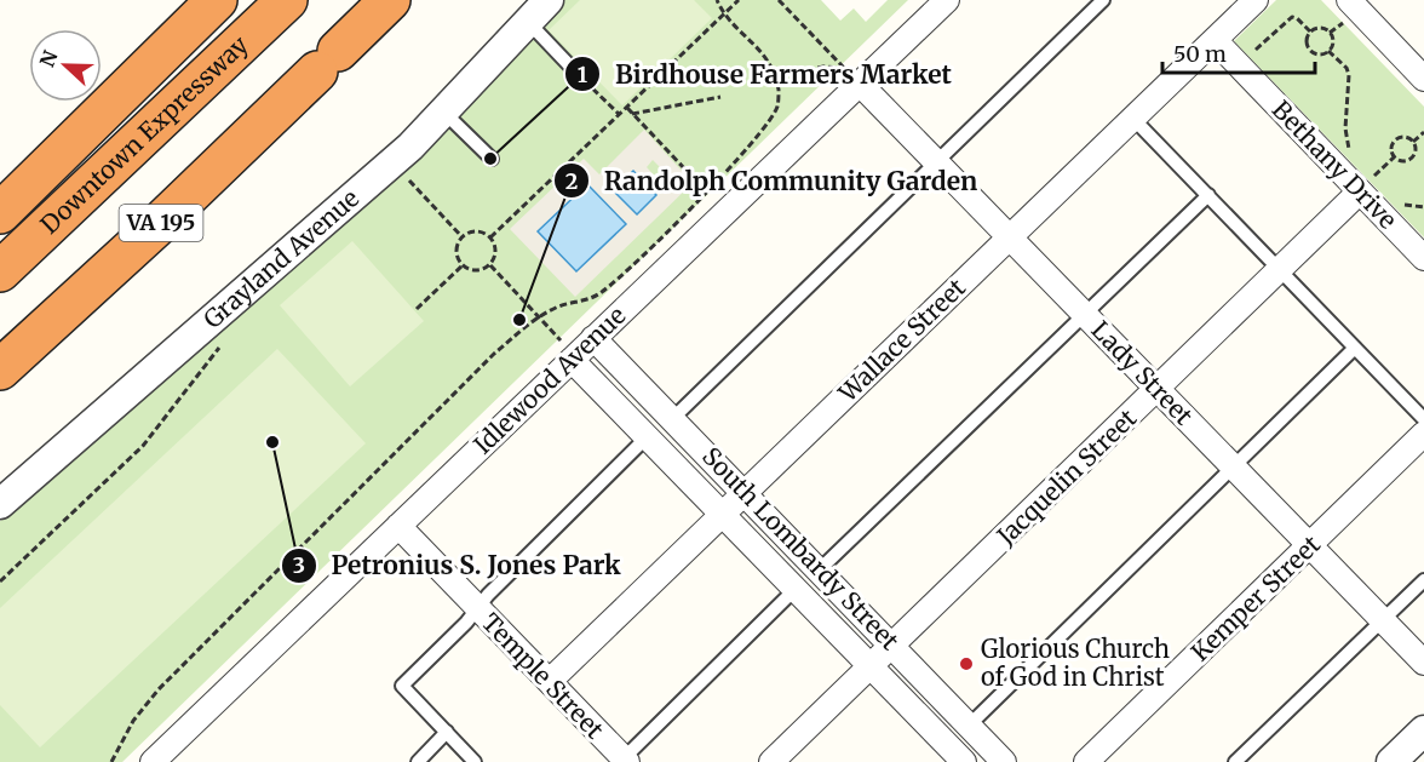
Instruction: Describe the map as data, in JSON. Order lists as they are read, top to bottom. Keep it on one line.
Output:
{"streets":{"highway":["Downtown Expressway","VA 195"],"street":["Bethany Drive","Grayland Avenue","Wallace Street","Lady Street","Idlewood Avenue","Jacquelin Street","South Lombardy Street","Kemper Street","Temple Street"]},"crossings":[["Bethany Drive","Wallace Street"],["Bethany Drive","Jacquelin Street"],["Wallace Street","Lady Street"],["Wallace Street","South Lombardy Street"],["Wallace Street","Temple Street"],["Lady Street","Idlewood Avenue"],["Lady Street","Jacquelin Street"],["Lady Street","Kemper Street"],["Idlewood Avenue","South Lombardy Street"],["Idlewood Avenue","Temple Street"],["Jacquelin Street","South Lombardy Street"]],"places":["Birdhouse Farmers Market","Randolph Community Garden","Petronius S. Jones Park","Glorious Church of God in Christ"],"scale_bar":"50 m","north":"left"}
